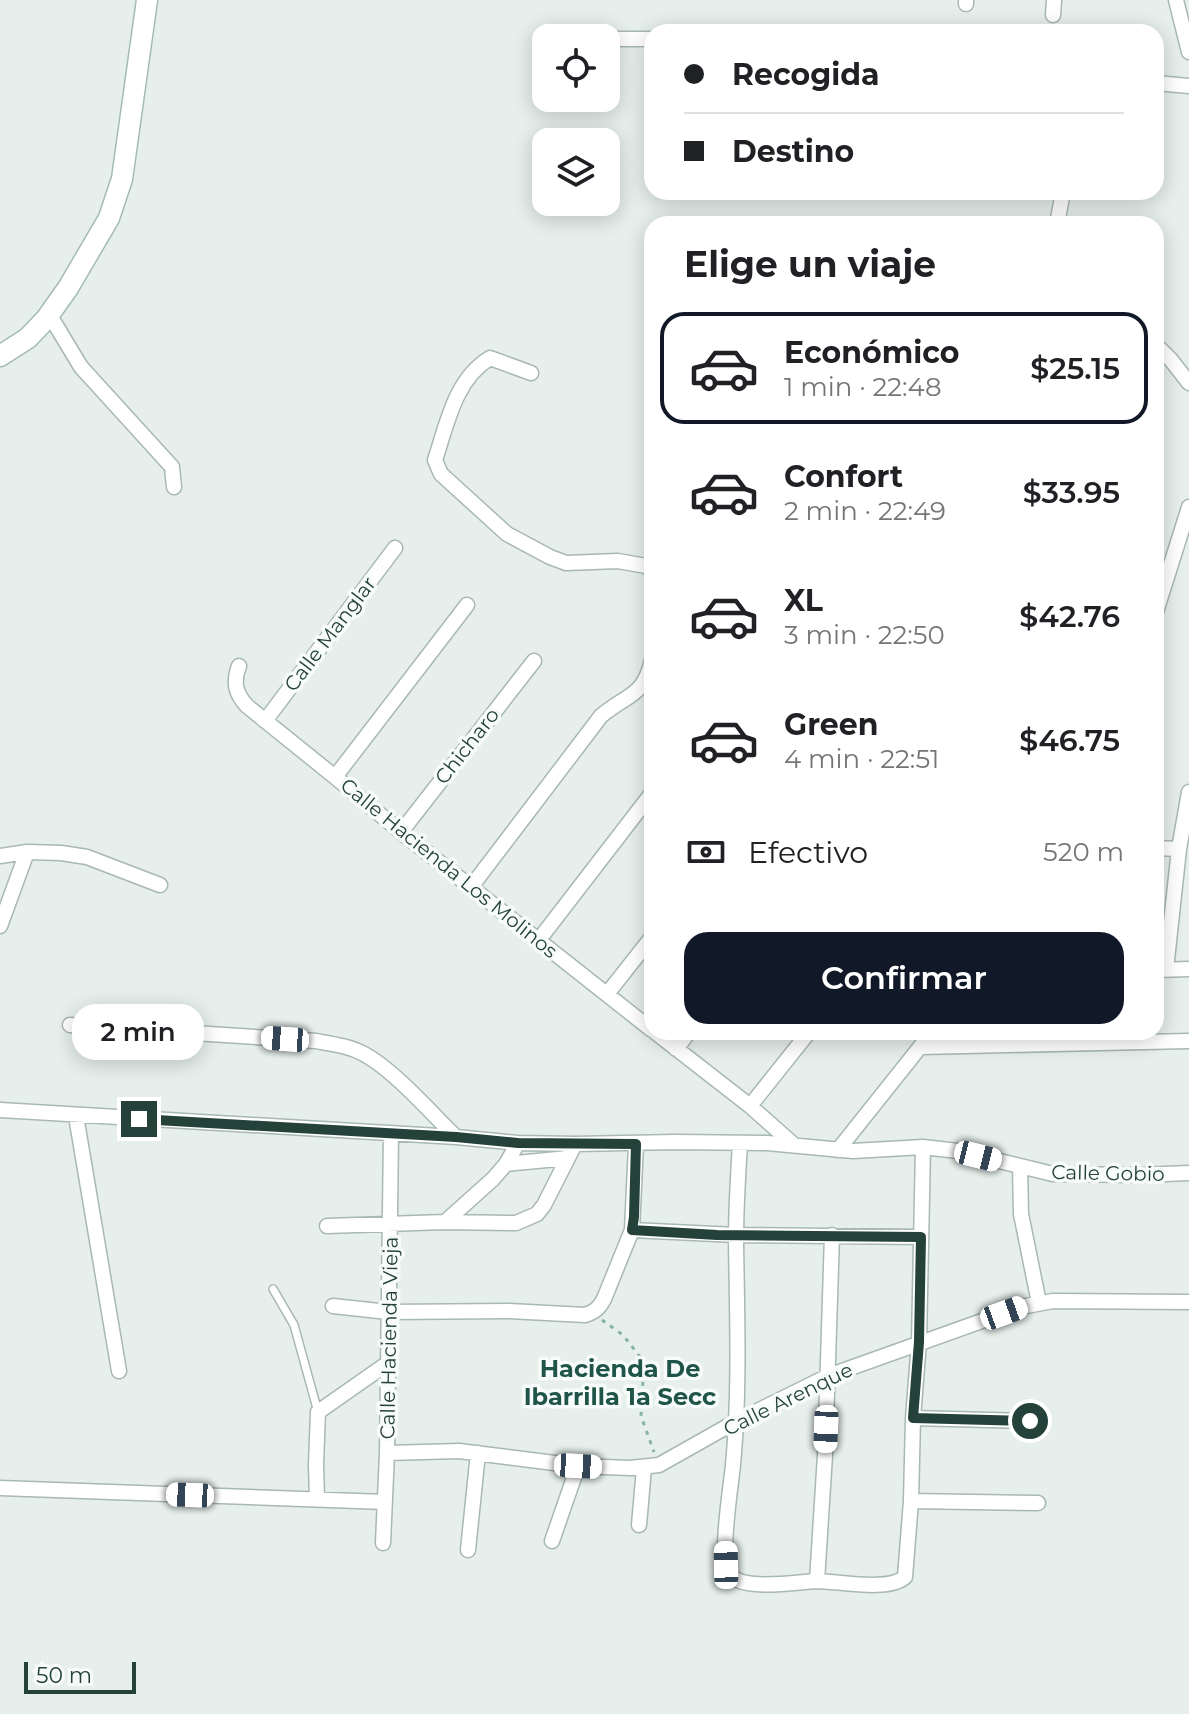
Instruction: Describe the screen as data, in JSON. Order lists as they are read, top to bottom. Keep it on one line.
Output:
{"streets":{"street":["Calle Manglar","Chicharo","Calle Hacienda Los Molinos","Calle Gobio","Calle Hacienda Vieja","Calle Arenque"]},"crossings":[["Calle Manglar","Calle Hacienda Los Molinos"],["Chicharo","Calle Hacienda Los Molinos"],["Calle Hacienda Los Molinos","Calle Gobio"],["Calle Hacienda Vieja","Calle Arenque"]],"districts":["Hacienda De Ibarrilla 1a Secc"],"scale_bar":"50 m","page":{"banner":["Recogida","Destino"],"heading":"Elige un viaje","list":[{"name":"Económico","note":"1 min · 22:48","value":"$25.15"},{"name":"Confort","note":"2 min · 22:49","value":"$33.95"},{"name":"XL","note":"3 min · 22:50","value":"$42.76"},{"name":"Green","note":"4 min · 22:51","value":"$46.75"}],"pay":["Efectivo","520 m"],"buttons":"Confirmar","bubble":"2 min","scale":"50 m"}}
